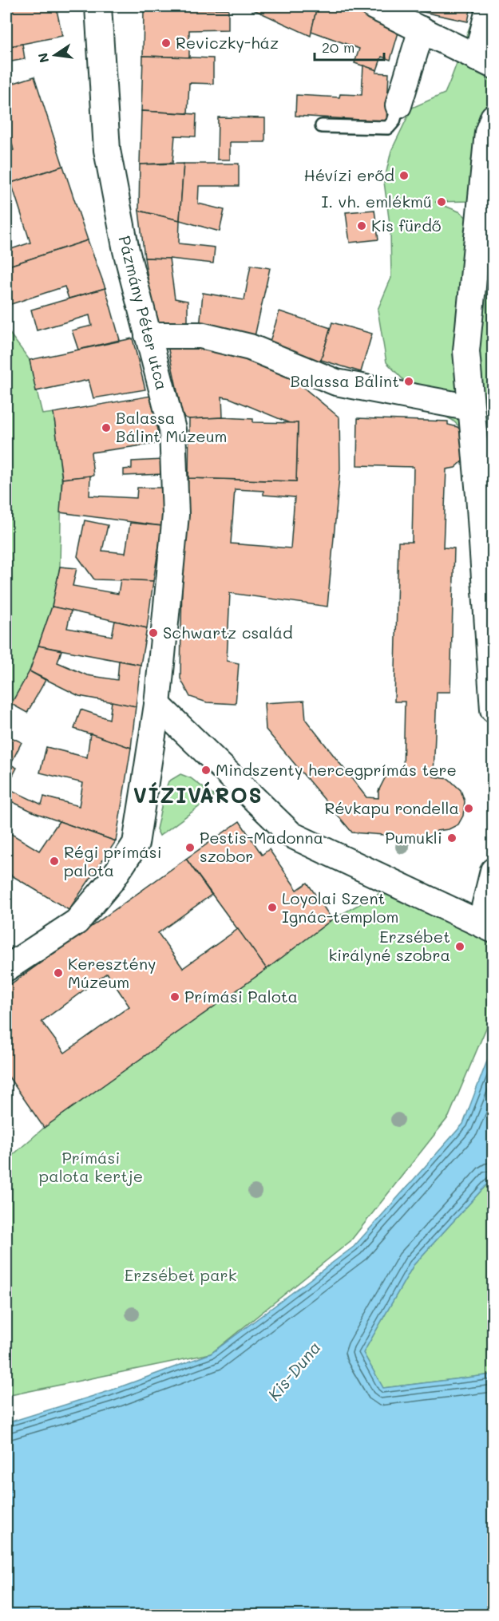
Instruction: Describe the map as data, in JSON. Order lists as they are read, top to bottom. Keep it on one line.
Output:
{"streets":{"street":["Pázmány Péter utca"]},"districts":["VÍZIVÁROS"],"water":["Kis-Duna"],"parks":["Prímási palota kertje","Erzsébet park"],"places":["Reviczky-ház","Hévízi erőd","I. vh. emlékmű","Kis fürdő","Balassa Bálint","Balassa Bálint Múzeum","Schwartz család","Mindszenty hercegprímás tere","Révkapu rondella","Pumukli","Pestis-Madonna szobor","Régi prímási palota","Loyolai Szent Ignác-templom","Erzsébet királyné szobra","Keresztény Múzeum","Prímási Palota"],"scale_bar":"20 m","north":"left"}
